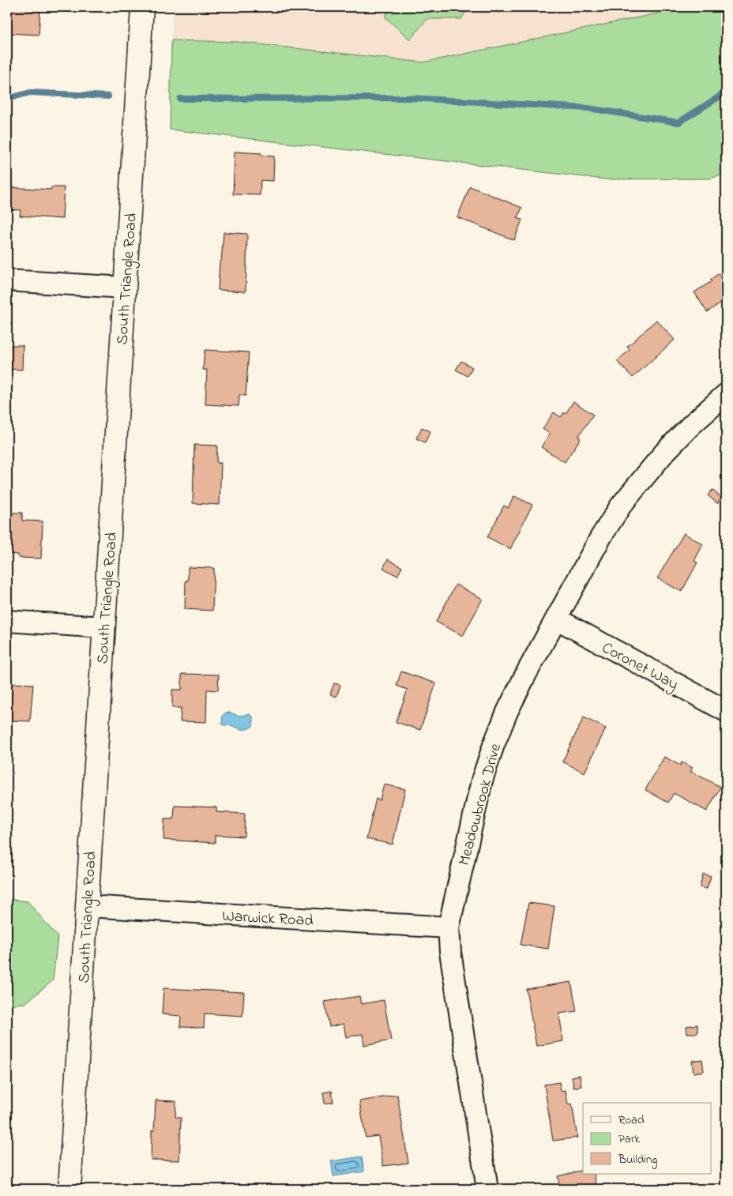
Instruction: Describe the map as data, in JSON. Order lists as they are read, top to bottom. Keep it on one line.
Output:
{"streets":{"street":["South Triangle Road","Coronet Way","Meadowbrook Drive","Warwick Road"]},"crossings":[["South Triangle Road","Warwick Road"],["Coronet Way","Meadowbrook Drive"],["Meadowbrook Drive","Warwick Road"]],"legend":["Road","Park","Building"]}
